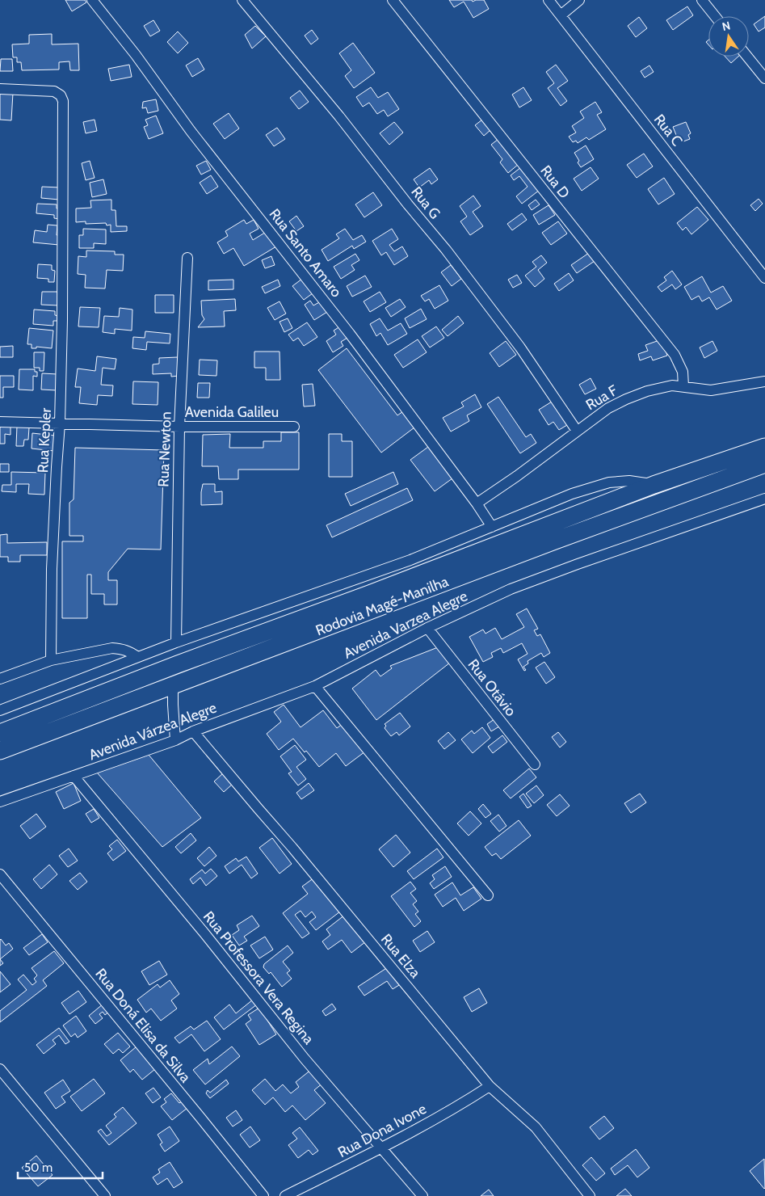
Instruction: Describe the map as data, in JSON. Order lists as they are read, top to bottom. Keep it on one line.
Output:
{"streets":{"highway":["Rodovia Magé-Manilha"],"street":["Rua C","Rua D","Rua G","Rua Santo Amaro","Rua F","Avenida Galileu","Rua Kepler","Rua Newton","Avenida Varzea Alegre","Rua Otávio","Avenida Várzea Alegre","Rua Elza","Rua Professora Vera Regina","Rua Doná Elisa da Silva","Rua Dona Ivone"]},"crossings":[["Rua D","Rua F"],["Rua G","Rua F"],["Rua Santo Amaro","Rua F"],["Avenida Galileu","Rua Kepler"],["Avenida Galileu","Rua Newton"],["Avenida Varzea Alegre","Rua Otávio"],["Avenida Varzea Alegre","Avenida Várzea Alegre"],["Avenida Várzea Alegre","Rua Elza"],["Avenida Várzea Alegre","Rua Professora Vera Regina"],["Rua Elza","Rua Dona Ivone"],["Rua Professora Vera Regina","Rua Dona Ivone"]],"scale_bar":"50 m","north":"top"}
